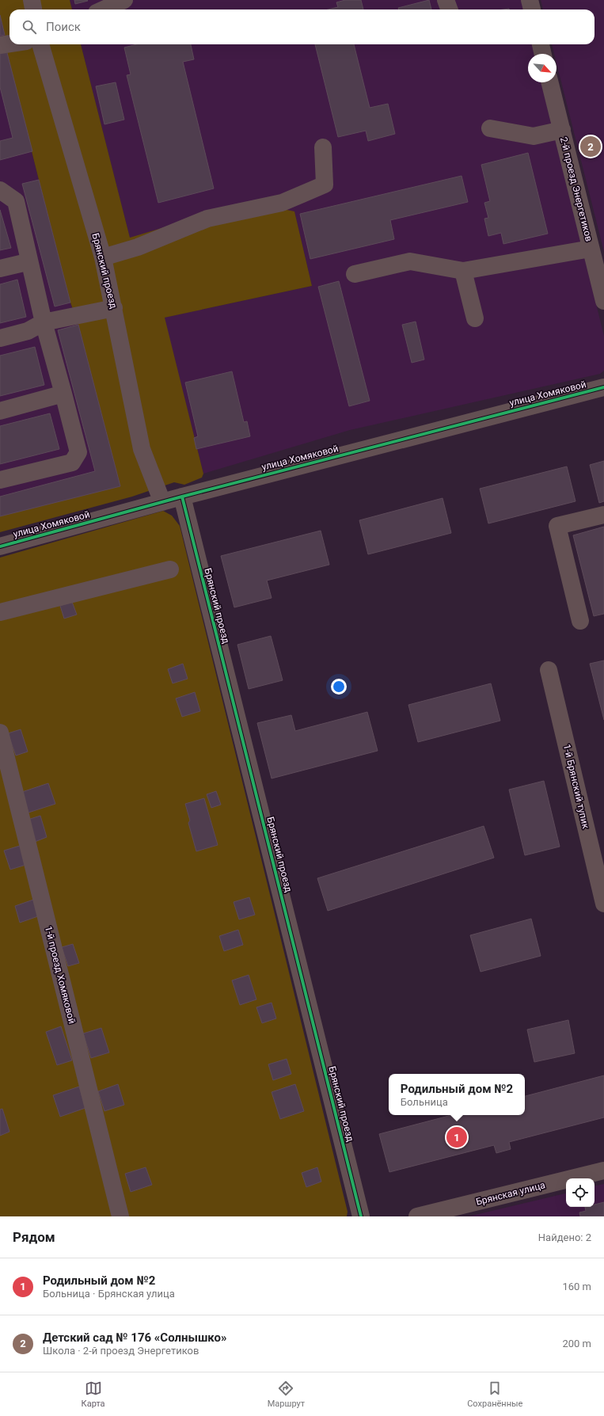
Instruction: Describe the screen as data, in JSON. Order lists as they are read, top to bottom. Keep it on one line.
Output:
{"streets":{"street":["2-й проезд Энергетиков","Брянский проезд","улица Хомяковой","1-й Брянский тупик","1-й проезд Хомяковой","Брянская улица"]},"crossings":[["Брянский проезд","улица Хомяковой"]],"north":"bottom right","page":{"search":"Поиск","pins":["2","1"],"popup":["Родильный дом №2","Больница"],"heading":["Рядом","Найдено: 2"],"list":[{"mark":"1","name":"Родильный дом №2","note":"Больница · Брянская улица","value":"160 m"},{"mark":"2","name":"Детский сад № 176 «Солнышко»","note":"Школа · 2-й проезд Энергетиков","value":"200 m"}],"nav":["Карта","Маршрут","Сохранённые"]}}
